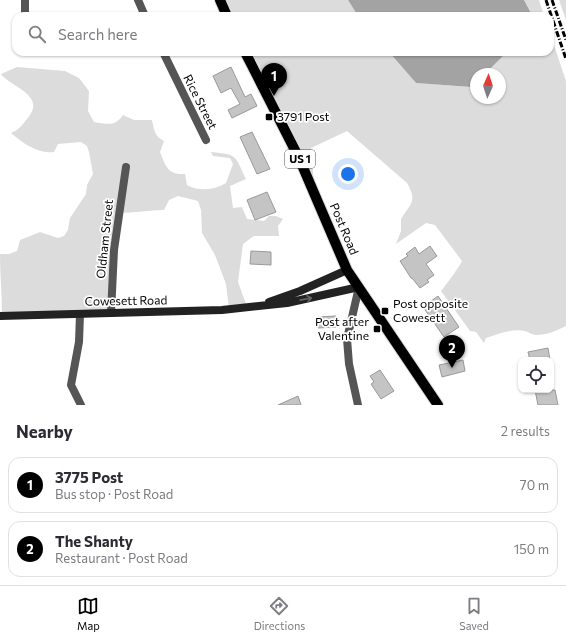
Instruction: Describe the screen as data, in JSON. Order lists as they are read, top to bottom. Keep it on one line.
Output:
{"streets":{"main road":["US 1","Post Road","Cowesett Road"],"street":["Rice Street","Oldham Street"]},"crossings":[["Post Road","Cowesett Road"],["Oldham Street","Cowesett Road"]],"places":{"transit":["3791 Post","Post opposite Cowesett","Post after Valentine"]},"north":"top","page":{"search":"Search here","pins":["1","2"],"heading":["Nearby","2 results"],"list":[{"mark":"1","name":"3775 Post","note":"Bus stop · Post Road","value":"70 m"},{"mark":"2","name":"The Shanty","note":"Restaurant · Post Road","value":"150 m"}],"nav":["Map","Directions","Saved"]}}
